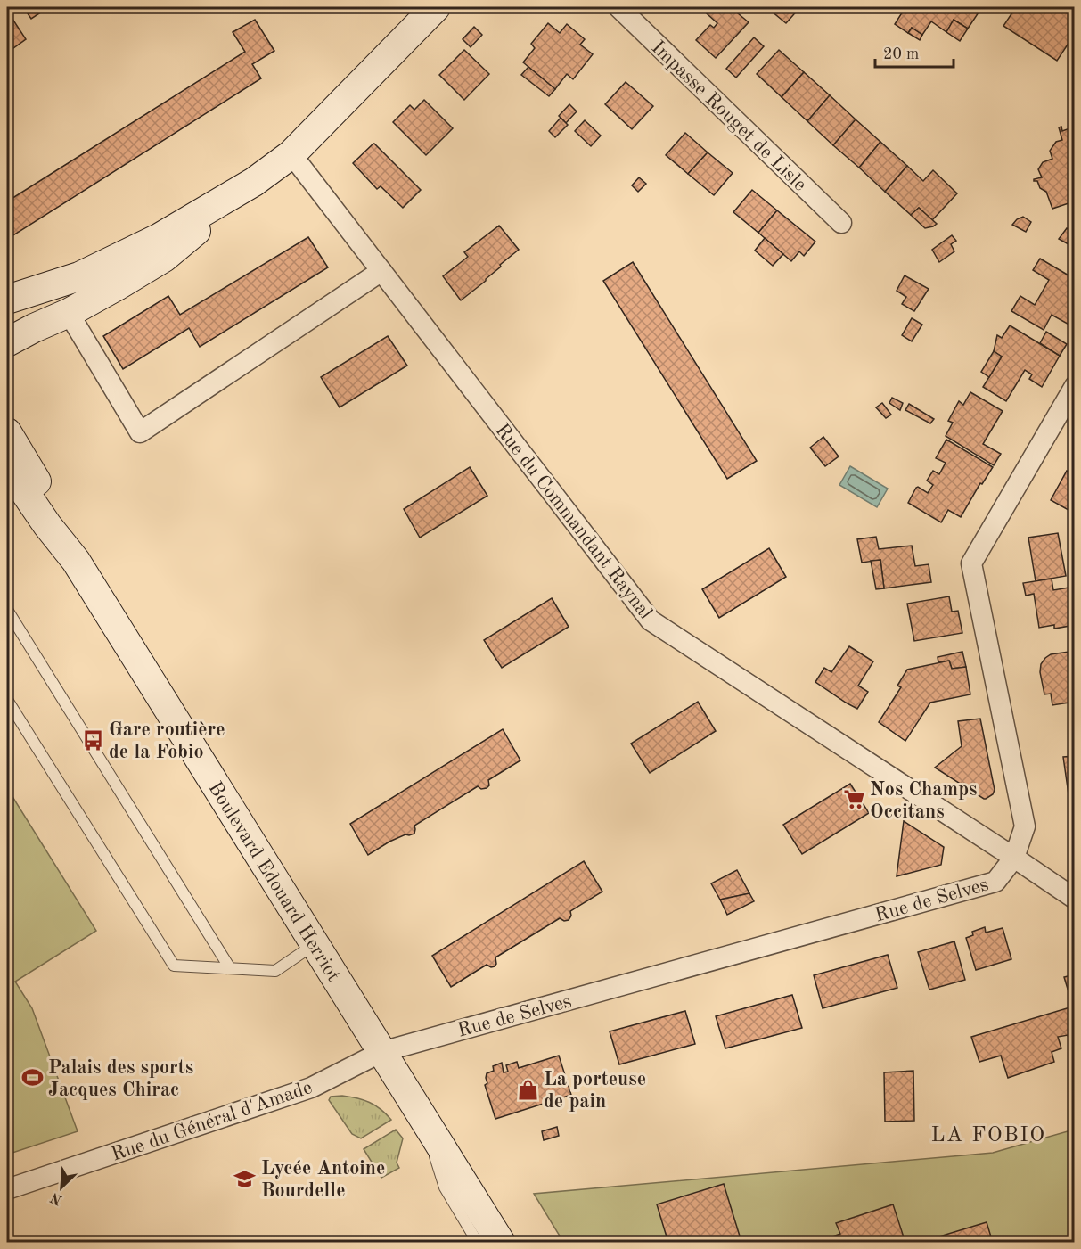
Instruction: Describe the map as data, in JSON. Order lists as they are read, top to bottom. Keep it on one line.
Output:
{"streets":{"main road":["Boulevard Edouard Herriot"],"street":["Impasse Rouget de Lisle","Rue du Commandant Raynal","Rue de Selves","Rue du Général d'Amade"]},"crossings":[["Rue du Commandant Raynal","Rue de Selves"],["Boulevard Edouard Herriot","Rue de Selves"],["Boulevard Edouard Herriot","Rue du Général d'Amade"],["Rue de Selves","Rue du Général d'Amade"]],"districts":["LA FOBIO"],"places":{"bus stop":["Gare routière de la Fobio"],"supermarket":["Nos Champs Occitans"],"sports":["Palais des sports Jacques Chirac"],"shop":["La porteuse de pain"],"school or university":["Lycée Antoine Bourdelle"]},"scale_bar":"20 m","north":"bottom left"}
